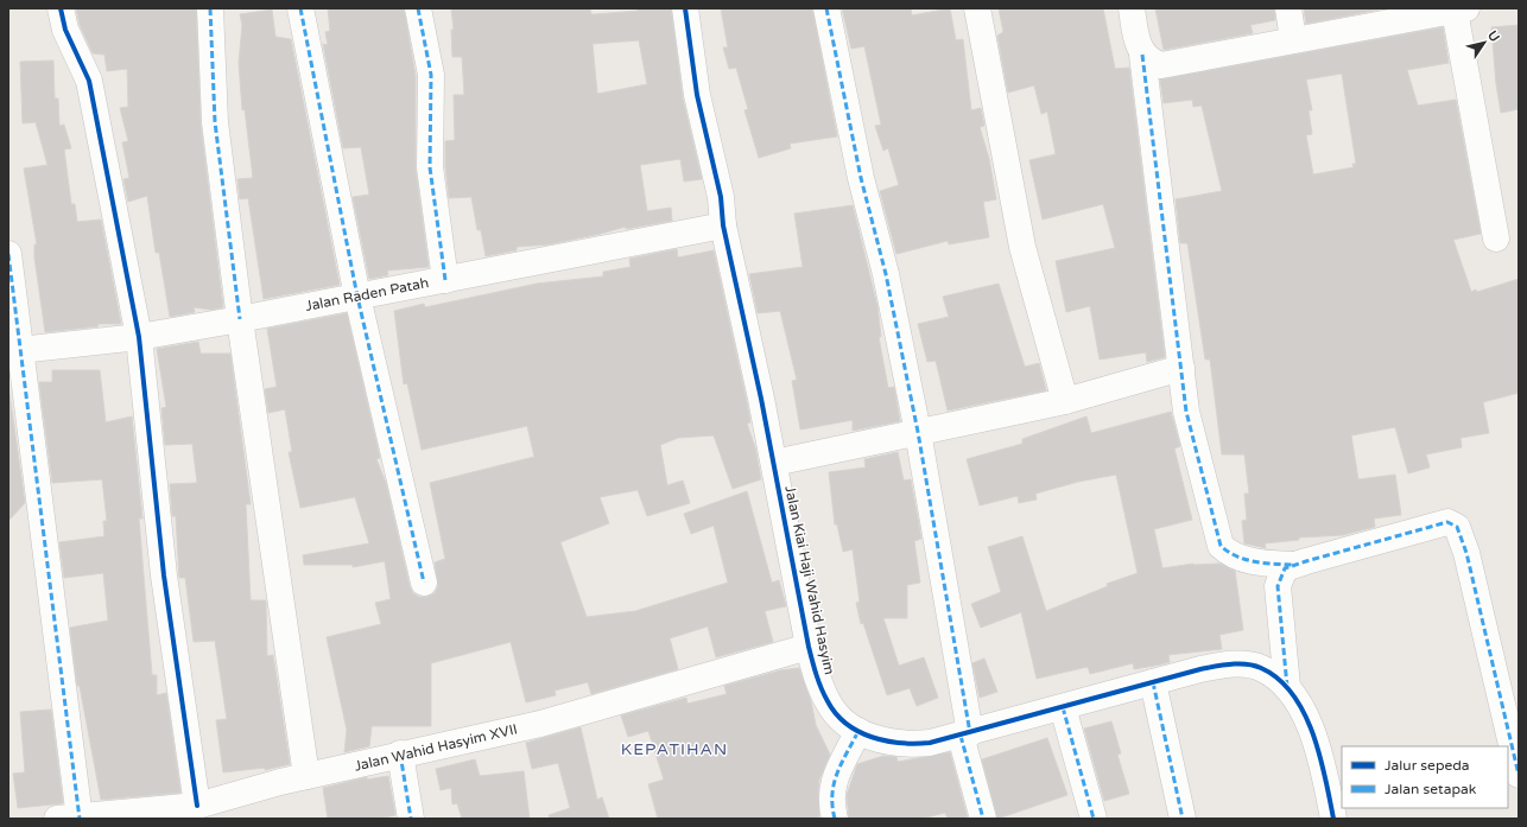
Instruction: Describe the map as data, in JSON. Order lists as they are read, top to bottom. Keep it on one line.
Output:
{"streets":{"street":["Jalan Raden Patah","Jalan Kiai Haji Wahid Hasyim","Jalan Wahid Hasyim XVII"]},"crossings":[["Jalan Raden Patah","Jalan Kiai Haji Wahid Hasyim"],["Jalan Kiai Haji Wahid Hasyim","Jalan Wahid Hasyim XVII"]],"districts":["KEPATIHAN"],"legend":["Jalur sepeda","Jalan setapak"],"north":"top right"}
